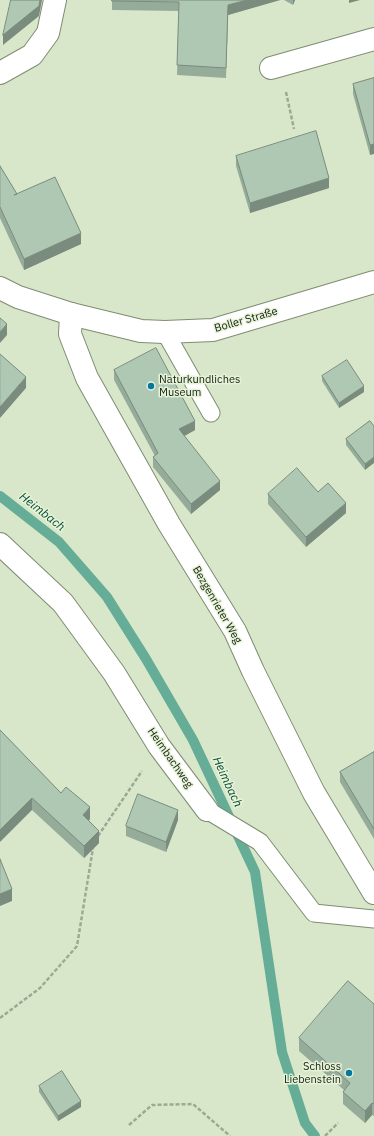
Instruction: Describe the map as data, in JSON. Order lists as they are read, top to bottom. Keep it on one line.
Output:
{"streets":{"street":["Boller Straße","Bezgenrieter Weg","Heimbachweg"]},"crossings":[["Boller Straße","Bezgenrieter Weg"]],"water":["Heimbach"],"places":["Naturkundliches Museum","Schloss Liebenstein"]}
